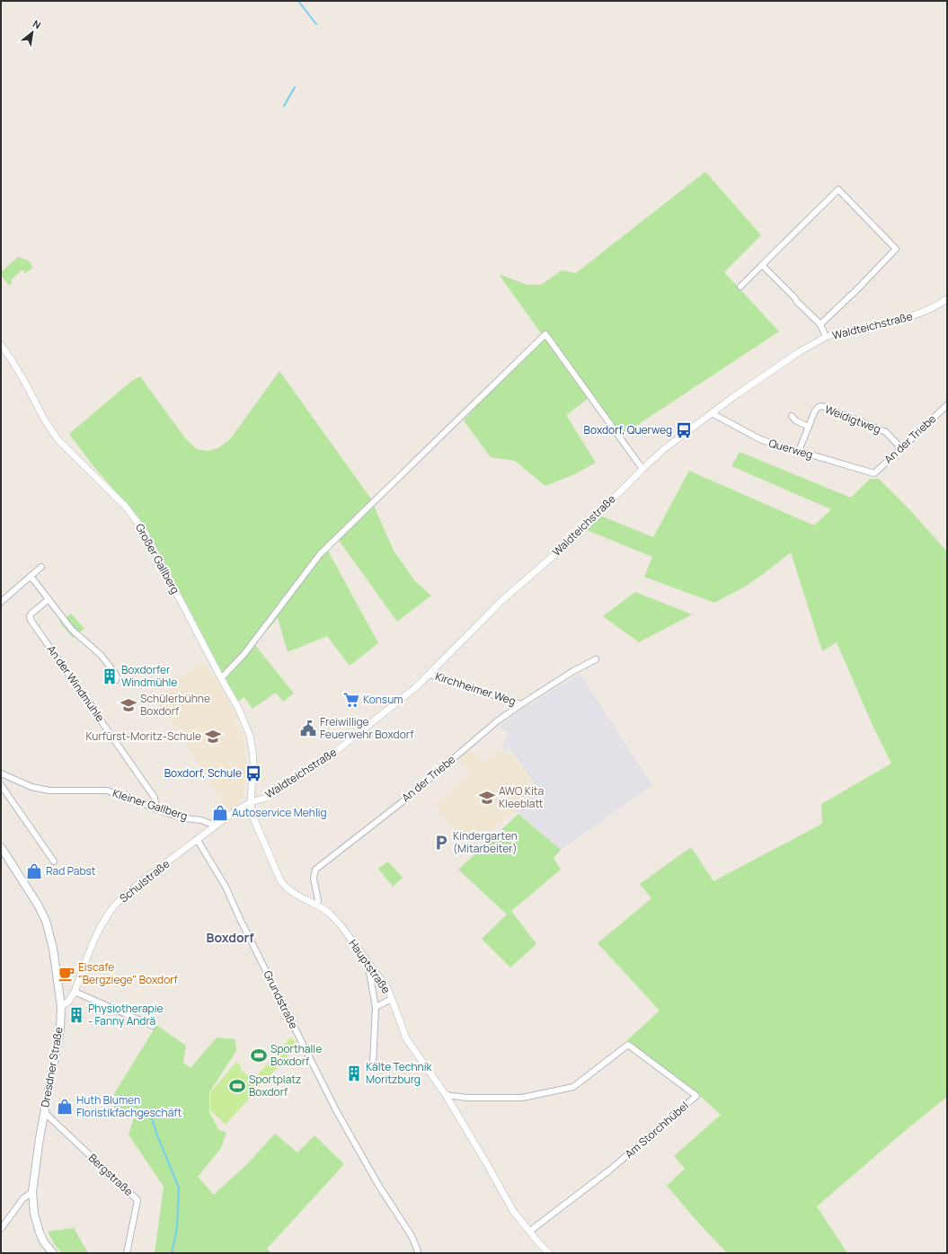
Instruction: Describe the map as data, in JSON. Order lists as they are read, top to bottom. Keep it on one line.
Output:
{"streets":{"main road":["Dresdner Straße"],"street":["Waldteichstraße","Weidigtweg","An der Triebe","Querweg","Großer Gallberg","An der Windmühle","Kirchheimer Weg","Kleiner Gallberg","Schulstraße","Hauptstraße","Grundstraße","Am Storchhübel","Bergstraße"]},"crossings":[["Waldteichstraße","Querweg"],["Waldteichstraße","Großer Gallberg"],["Waldteichstraße","Kirchheimer Weg"],["Waldteichstraße","Schulstraße"],["Waldteichstraße","Hauptstraße"],["Weidigtweg","An der Triebe"],["Weidigtweg","Querweg"],["An der Triebe","Querweg"],["An der Triebe","Kirchheimer Weg"],["An der Triebe","Hauptstraße"],["Großer Gallberg","Schulstraße"],["Großer Gallberg","Hauptstraße"],["An der Windmühle","Kleiner Gallberg"],["Kleiner Gallberg","Schulstraße"],["Schulstraße","Hauptstraße"],["Schulstraße","Grundstraße"],["Schulstraße","Dresdner Straße"],["Hauptstraße","Am Storchhübel"],["Dresdner Straße","Bergstraße"]],"districts":["Boxdorf"],"places":{"bus stop":["Boxdorf, Querweg","Boxdorf, Schule"],"building":["Boxdorfer Windmühle","Physiotherapie - Fanny Andrä","Kälte Technik Moritzburg"],"supermarket":["Konsum"],"school or university":["Schülerbühne Boxdorf","Kurfürst-Moritz-Schule","AWO Kita Kleeblatt"],"public building":["Freiwillige Feuerwehr Boxdorf"],"shop":["Autoservice Mehlig","Rad Pabst","Huth Blumen Floristikfachgeschäft"],"parking":["Kindergarten (Mitarbeiter)"],"cafe":["Eiscafe \"Bergziege\" Boxdorf"],"sports":["Sporthalle Boxdorf","Sportplatz Boxdorf"]},"north":"top right"}
